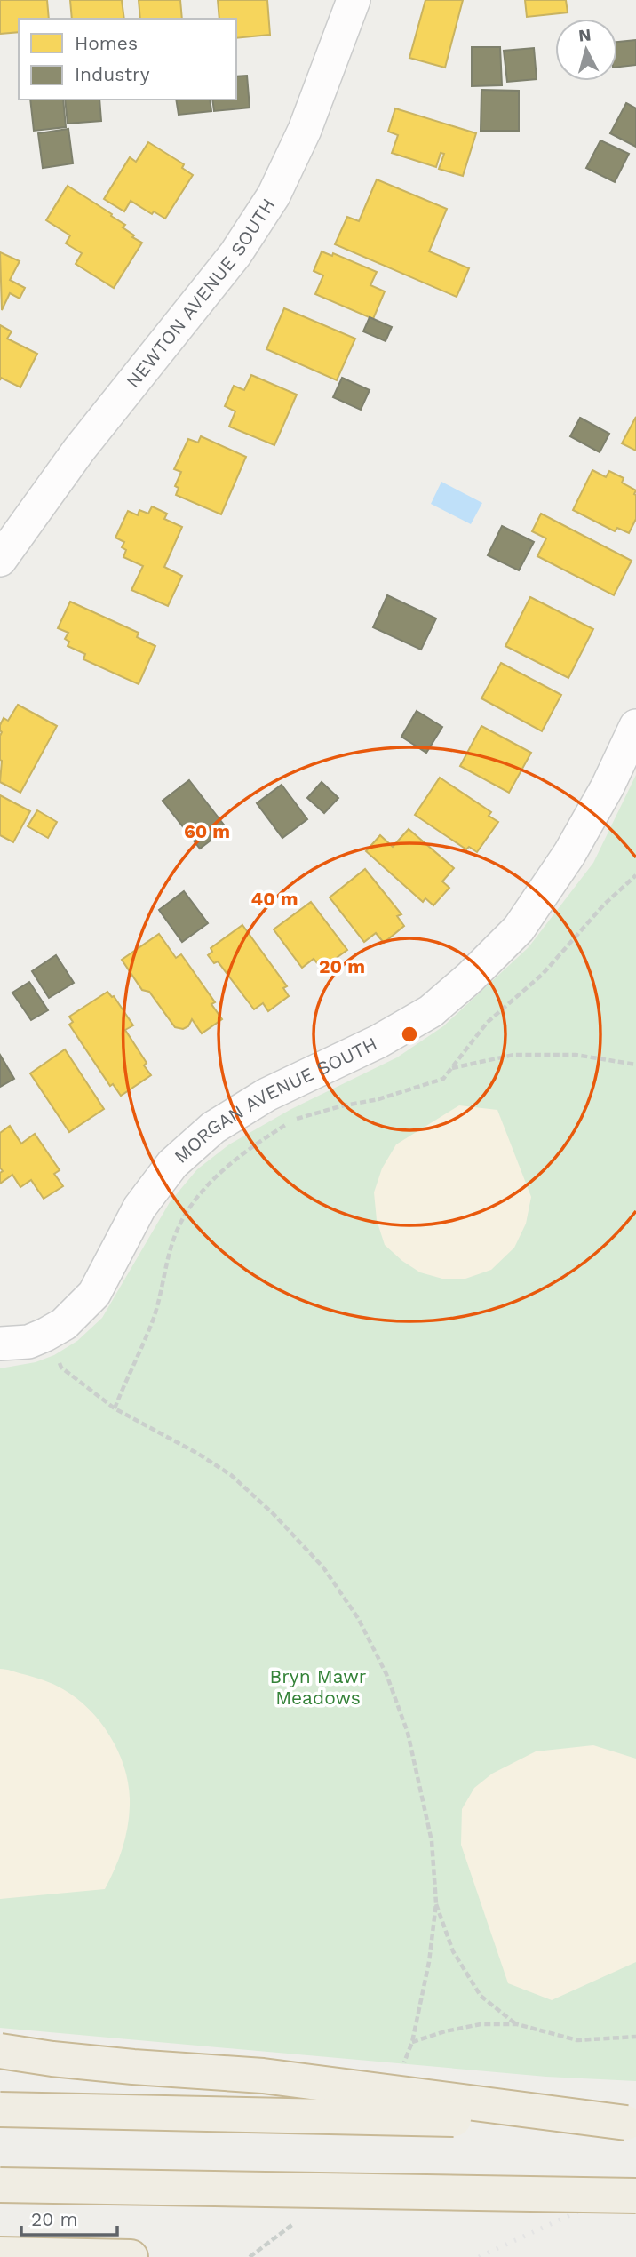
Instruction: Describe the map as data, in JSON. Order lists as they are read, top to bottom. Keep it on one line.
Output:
{"streets":{"street":["NEWTON AVENUE SOUTH","MORGAN AVENUE SOUTH"]},"parks":["Bryn Mawr Meadows"],"legend":["Homes","Industry"],"scale_bar":"20 m","north":"top","rings":["60 m","40 m","20 m"]}
